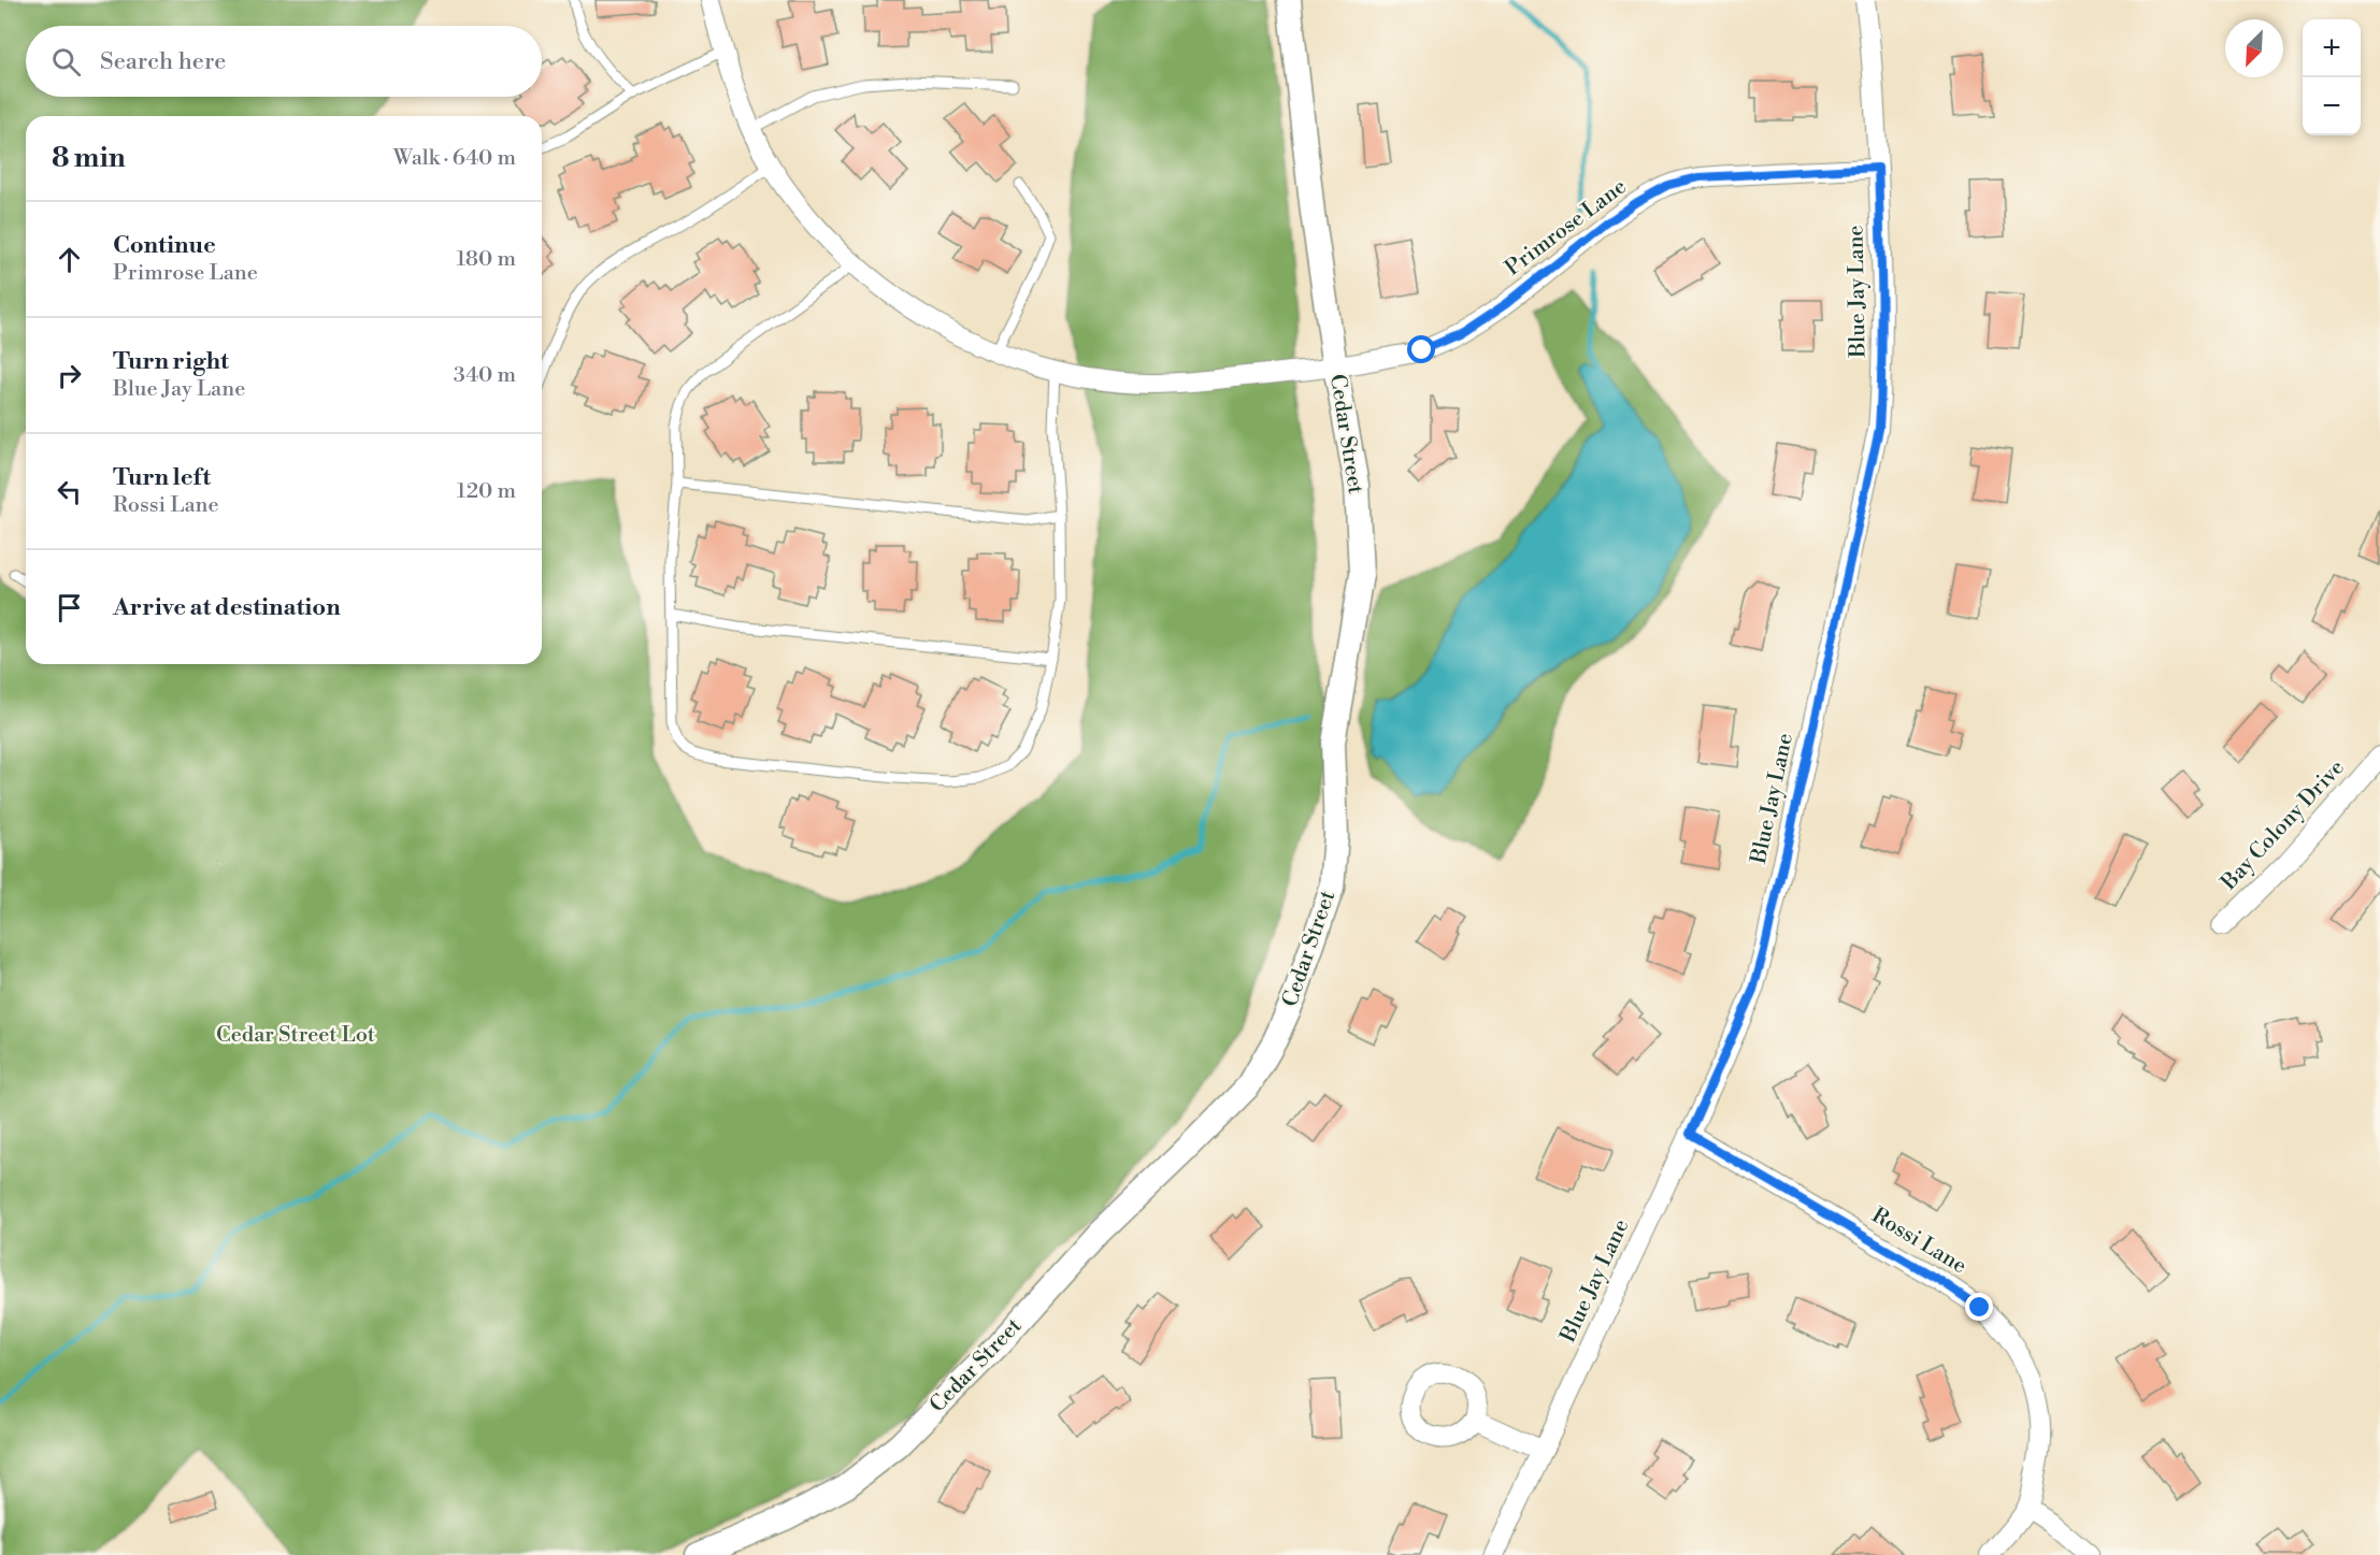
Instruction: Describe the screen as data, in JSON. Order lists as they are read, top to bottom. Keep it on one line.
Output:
{"streets":{"street":["Primrose Lane","Blue Jay Lane","Cedar Street","Bay Colony Drive","Rossi Lane"]},"crossings":[["Primrose Lane","Blue Jay Lane"],["Primrose Lane","Cedar Street"],["Blue Jay Lane","Rossi Lane"]],"parks":["Cedar Street Lot"],"north":"bottom left","page":{"map_buttons":["+","−"],"search":"Search here","heading":["8 min","Walk · 640 m"],"list":[["Continue","Primrose Lane","180 m"],["Turn right","Blue Jay Lane","340 m"],["Turn left","Rossi Lane","120 m"],"Arrive at destination"]}}
